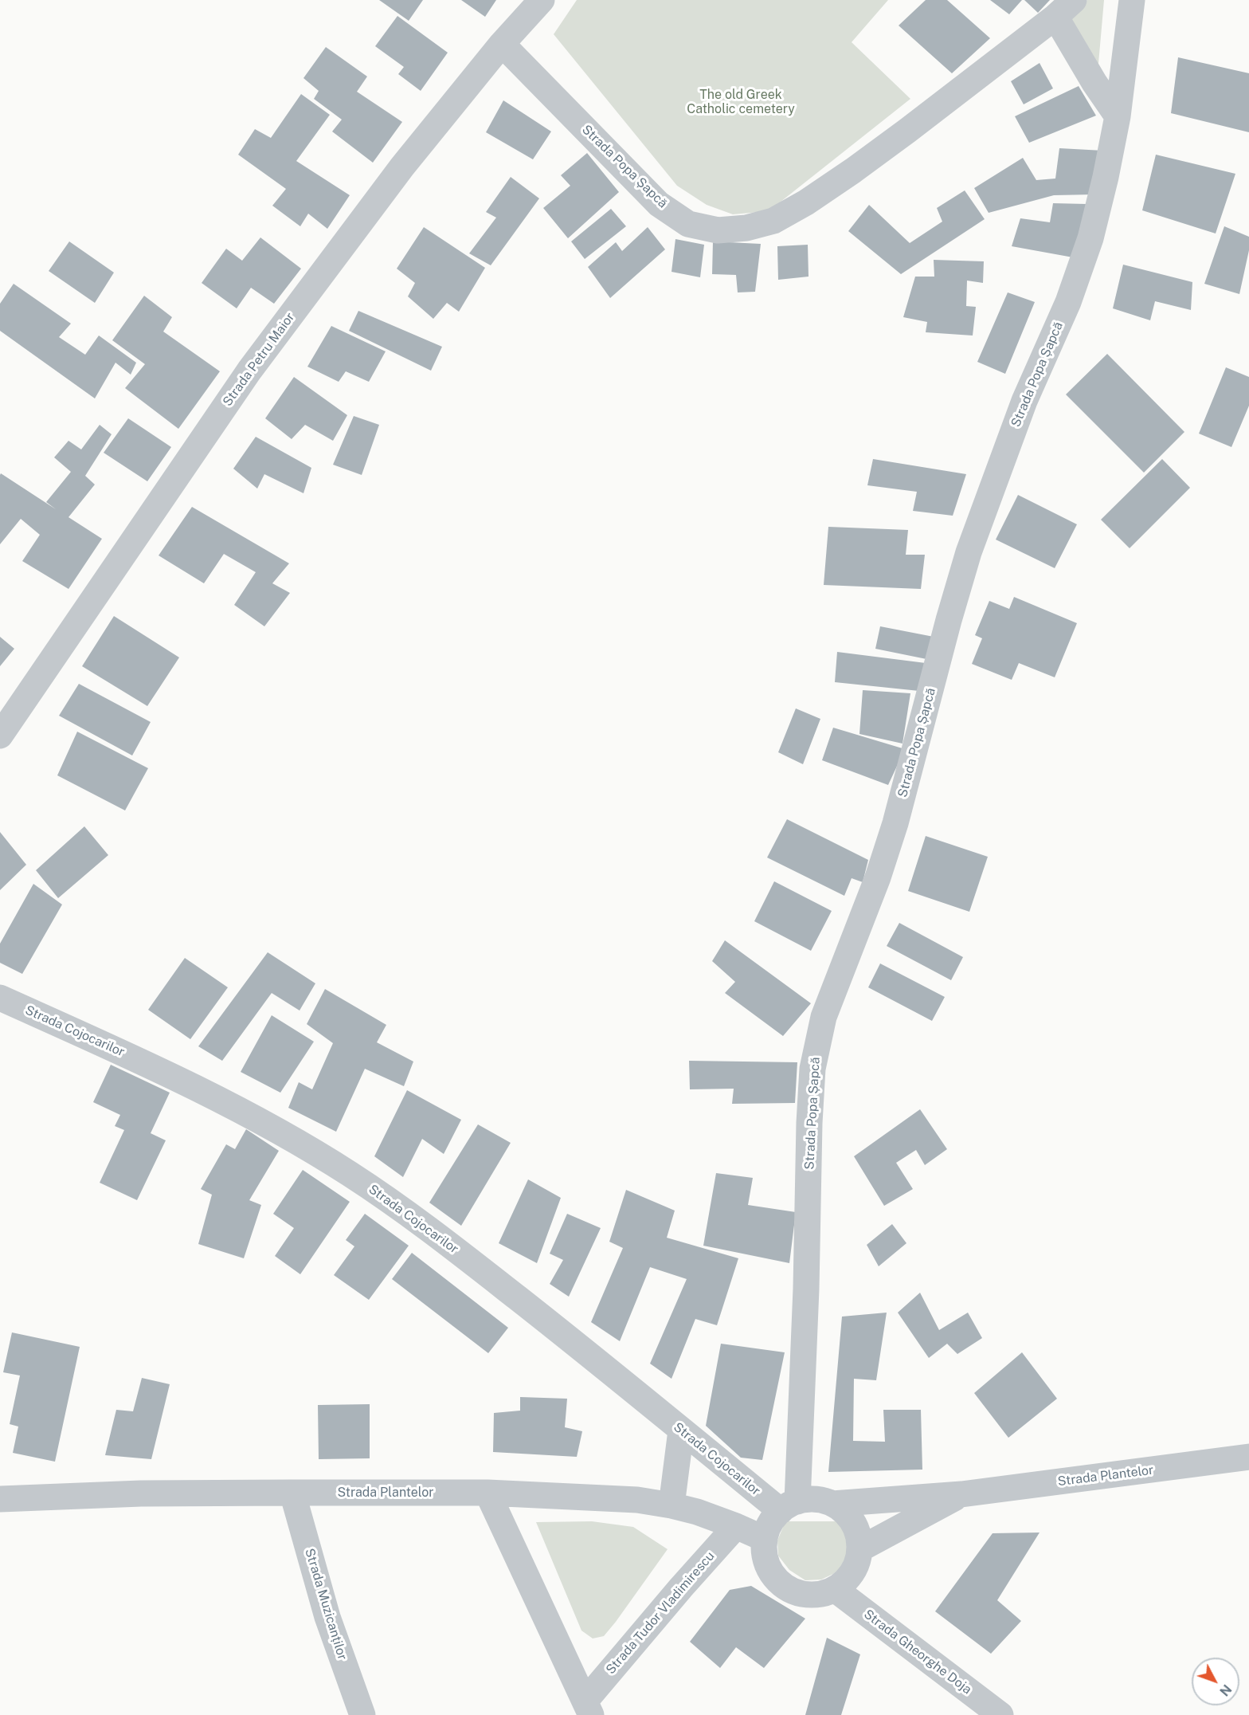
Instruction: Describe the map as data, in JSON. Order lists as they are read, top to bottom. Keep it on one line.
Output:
{"streets":{"street":["Strada Popa Șapcă","Strada Petru Maior","Strada Cojocarilor","Strada Plantelor","Strada Muzicanților","Strada Tudor Vladimirescu","Strada Gheorghe Doja"]},"crossings":[["Strada Popa Șapcă","Strada Petru Maior"],["Strada Popa Șapcă","Strada Cojocarilor"],["Strada Popa Șapcă","Strada Plantelor"],["Strada Popa Șapcă","Strada Gheorghe Doja"],["Strada Cojocarilor","Strada Plantelor"],["Strada Cojocarilor","Strada Gheorghe Doja"],["Strada Plantelor","Strada Muzicanților"],["Strada Plantelor","Strada Tudor Vladimirescu"],["Strada Plantelor","Strada Gheorghe Doja"]],"parks":["The old Greek Catholic cemetery"],"north":"bottom right"}
